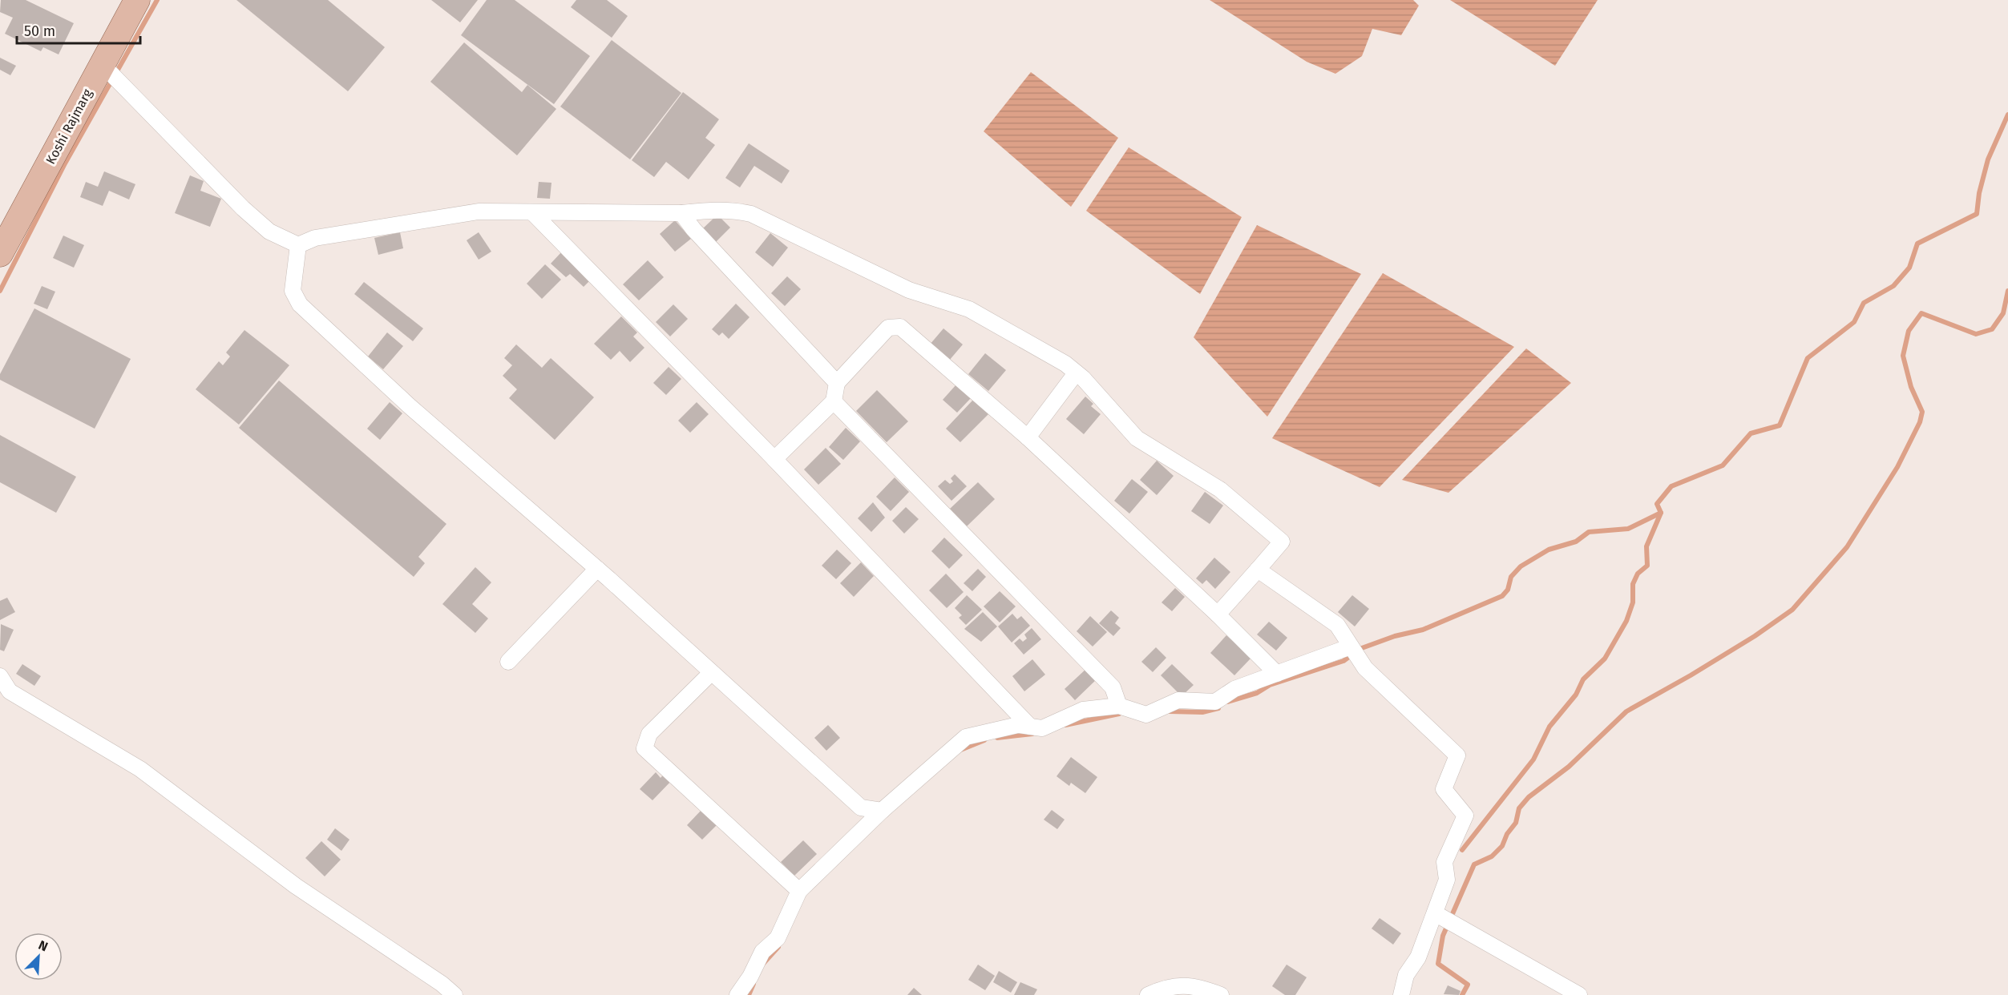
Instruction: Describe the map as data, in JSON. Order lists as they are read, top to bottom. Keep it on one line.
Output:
{"streets":{"main road":["Koshi Rajmarg"]},"scale_bar":"50 m","north":"top right"}
